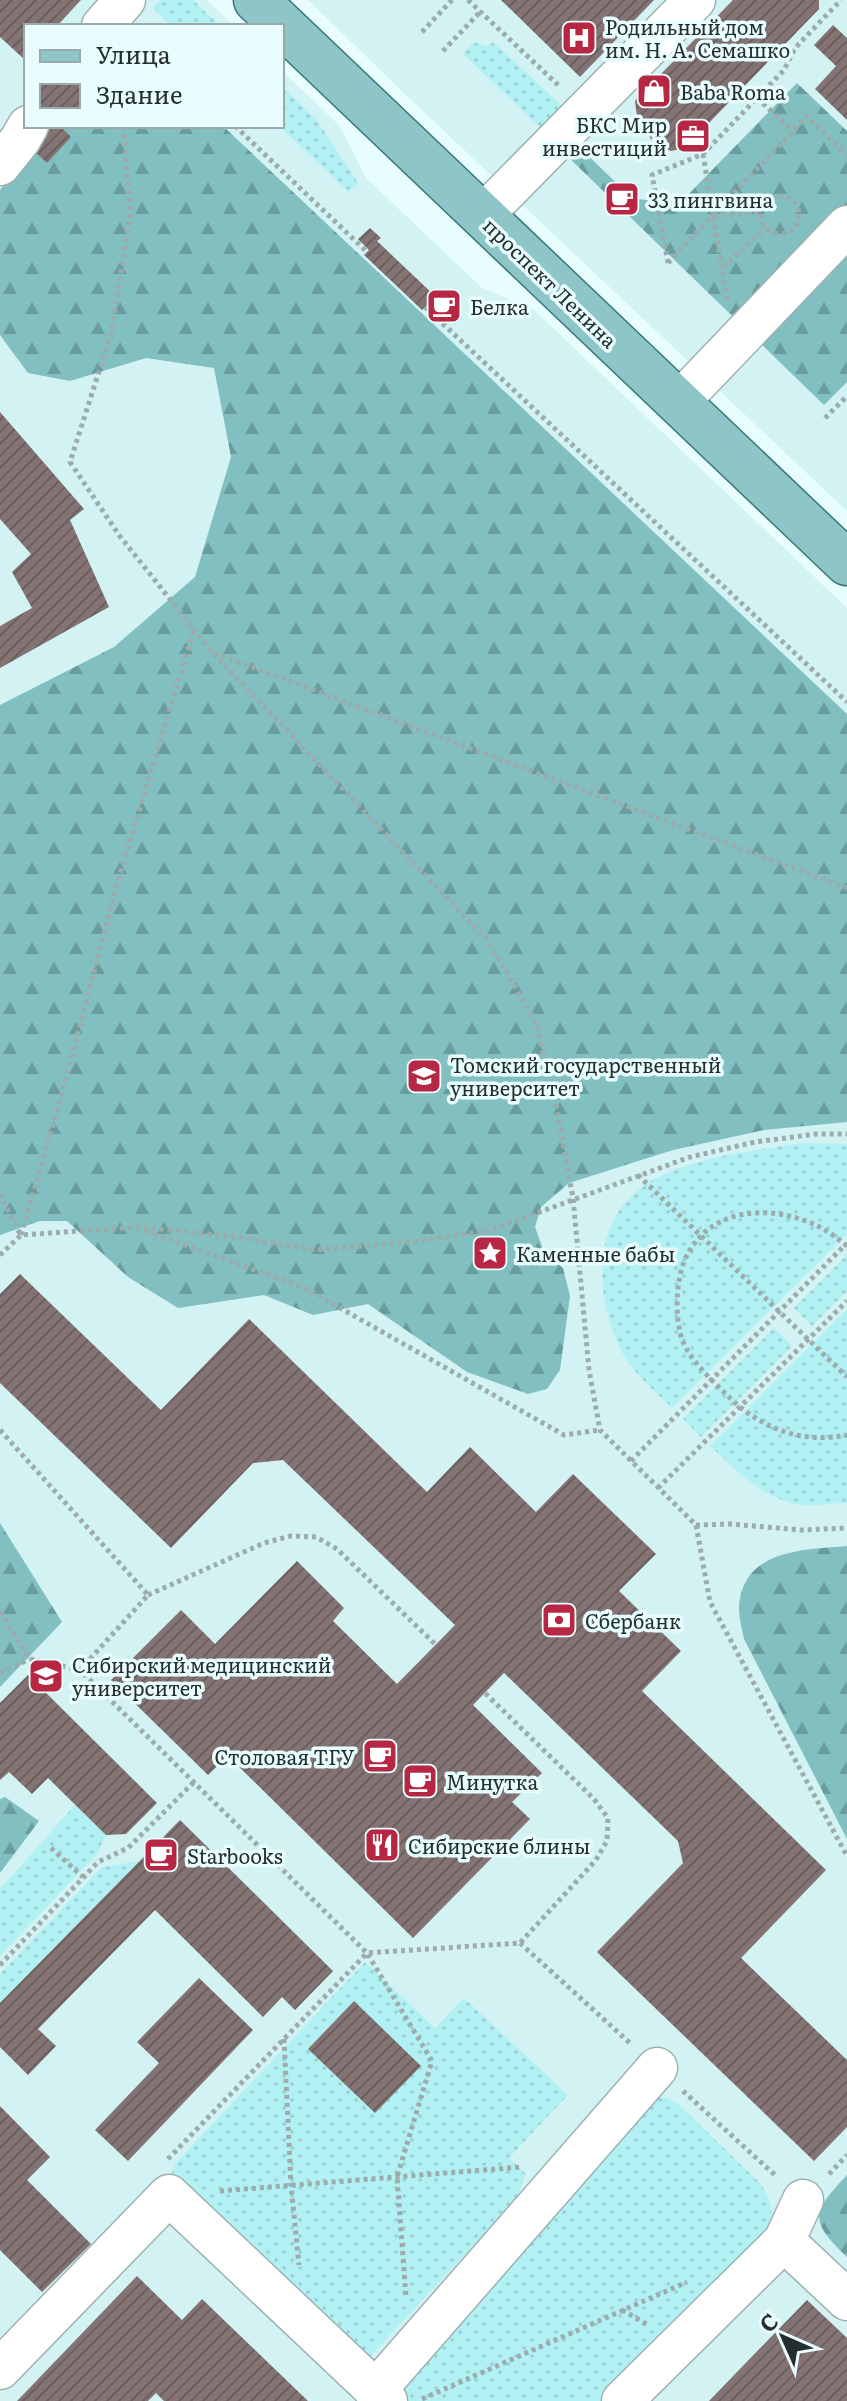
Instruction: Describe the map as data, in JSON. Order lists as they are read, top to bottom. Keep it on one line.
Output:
{"streets":{"main road":["проспект Ленина"]},"places":{"hospital":["Родильный дом им. Н. А. Семашко"],"shop":["Baba Roma"],"office":["БКС Мир инвестиций"],"cafe":["33 пингвина","Белка","Столовая ТГУ","Минутка","Starbooks"],"school or university":["Томский государственный университет","Сибирский медицинский университет"],"place":["Каменные бабы"],"bank":["Сбербанк"],"restaurant":["Сибирские блины"]},"legend":["Улица","Здание"],"north":"top left"}
